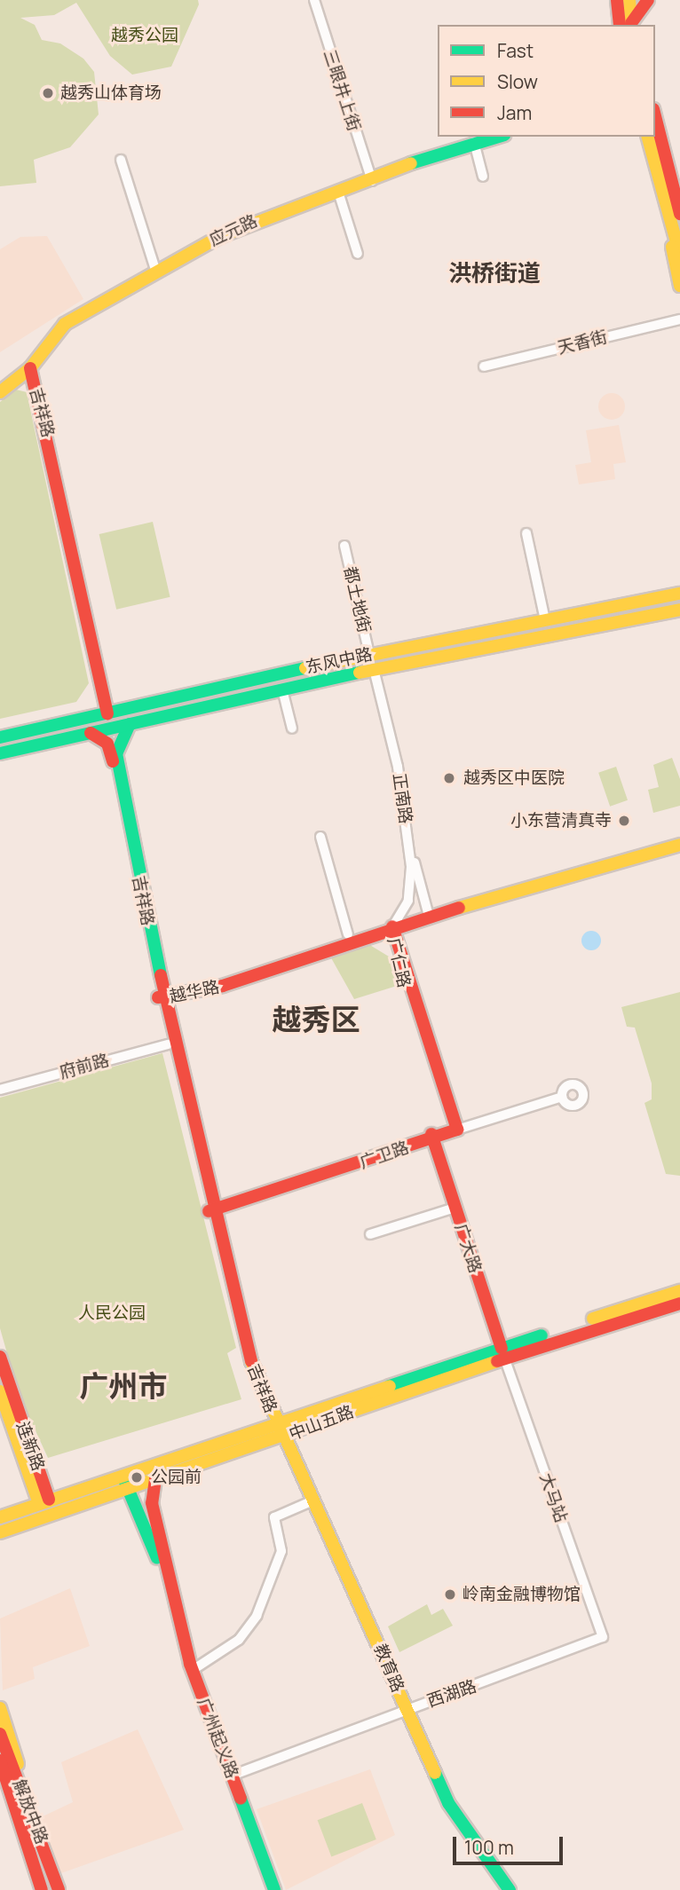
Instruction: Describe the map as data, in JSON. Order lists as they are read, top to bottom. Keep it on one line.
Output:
{"streets":{"main road":["应元路","吉祥路","东风中路","广仁路","越华路","广卫路","广大路","中山五路","连新路","教育路","广州起义路","解放中路"],"street":["三眼井上街","天香街","都土地街","正南路","府前路","大马站","西湖路"]},"crossings":[["三眼井上街","应元路"],["应元路","吉祥路"],["吉祥路","东风中路"],["吉祥路","越华路"],["吉祥路","府前路"],["吉祥路","广卫路"],["吉祥路","中山五路"],["吉祥路","教育路"],["都土地街","东风中路"],["东风中路","正南路"],["正南路","广仁路"],["正南路","越华路"],["广仁路","越华路"],["广仁路","广卫路"],["广卫路","广大路"],["广大路","中山五路"],["广大路","大马站"],["中山五路","连新路"],["中山五路","大马站"],["中山五路","教育路"],["中山五路","广州起义路"],["大马站","西湖路"],["教育路","西湖路"],["西湖路","广州起义路"]],"districts":["洪桥街道","越秀区","广州市"],"parks":["越秀公园","人民公园"],"places":["越秀山体育场","越秀区中医院","小东营清真寺","公园前","岭南金融博物馆"],"legend":["Fast","Slow","Jam"],"scale_bar":"100 m"}
